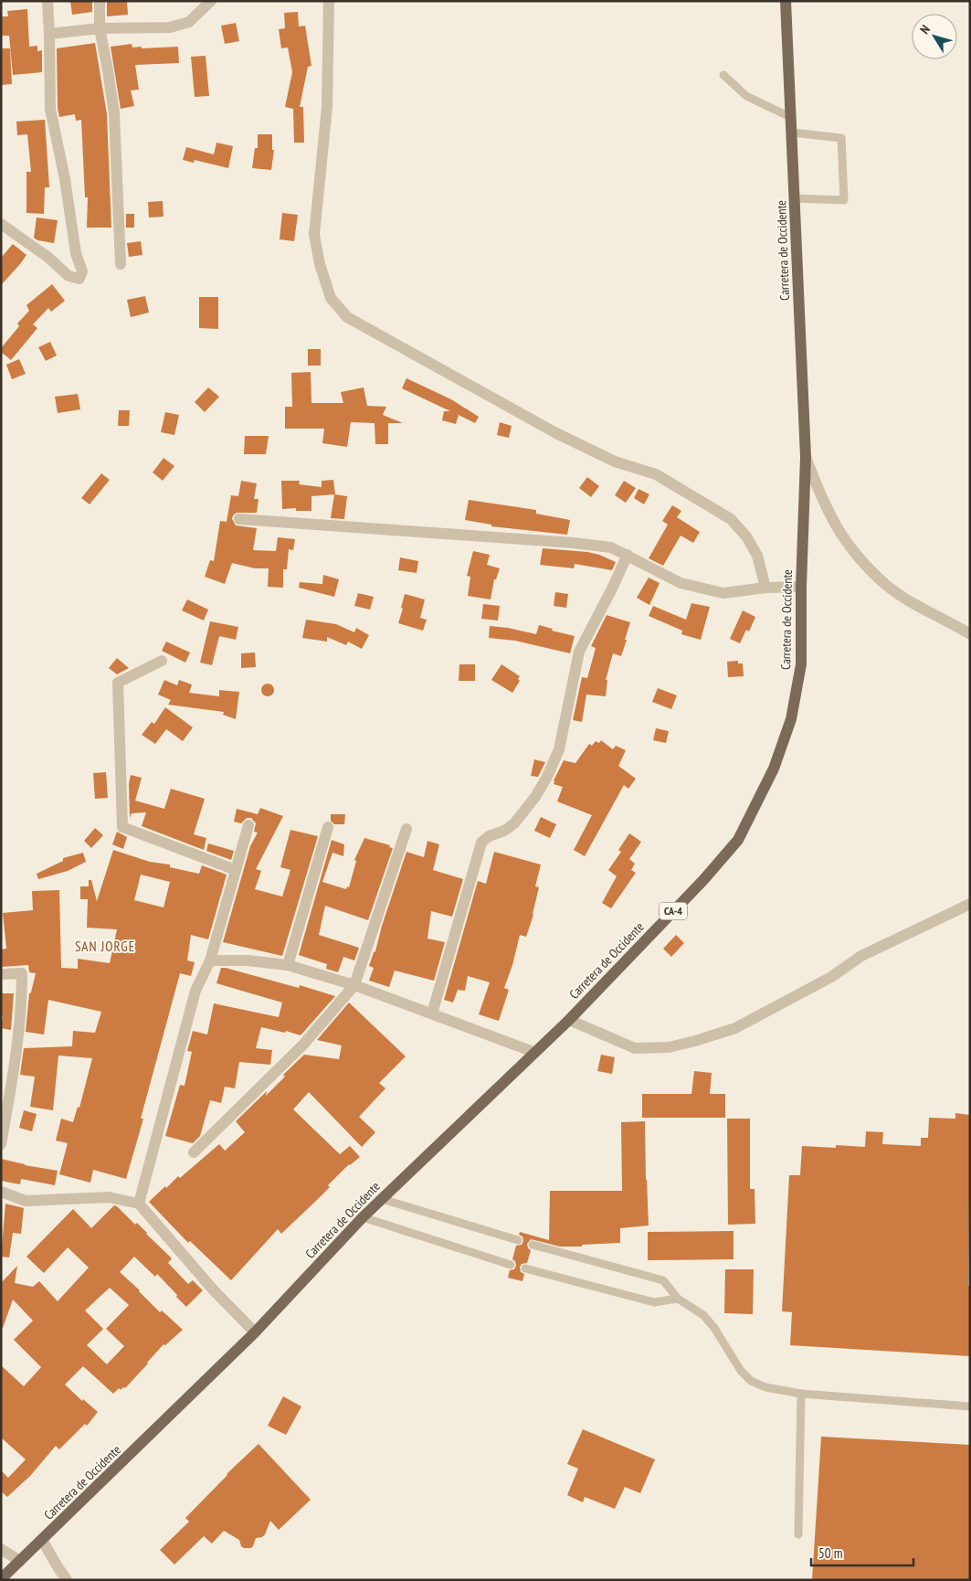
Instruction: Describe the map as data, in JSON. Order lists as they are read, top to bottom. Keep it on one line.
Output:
{"streets":{"main road":["Carretera de Occidente","CA-4"]},"districts":["SAN JORGE"],"scale_bar":"50 m","north":"top left"}
